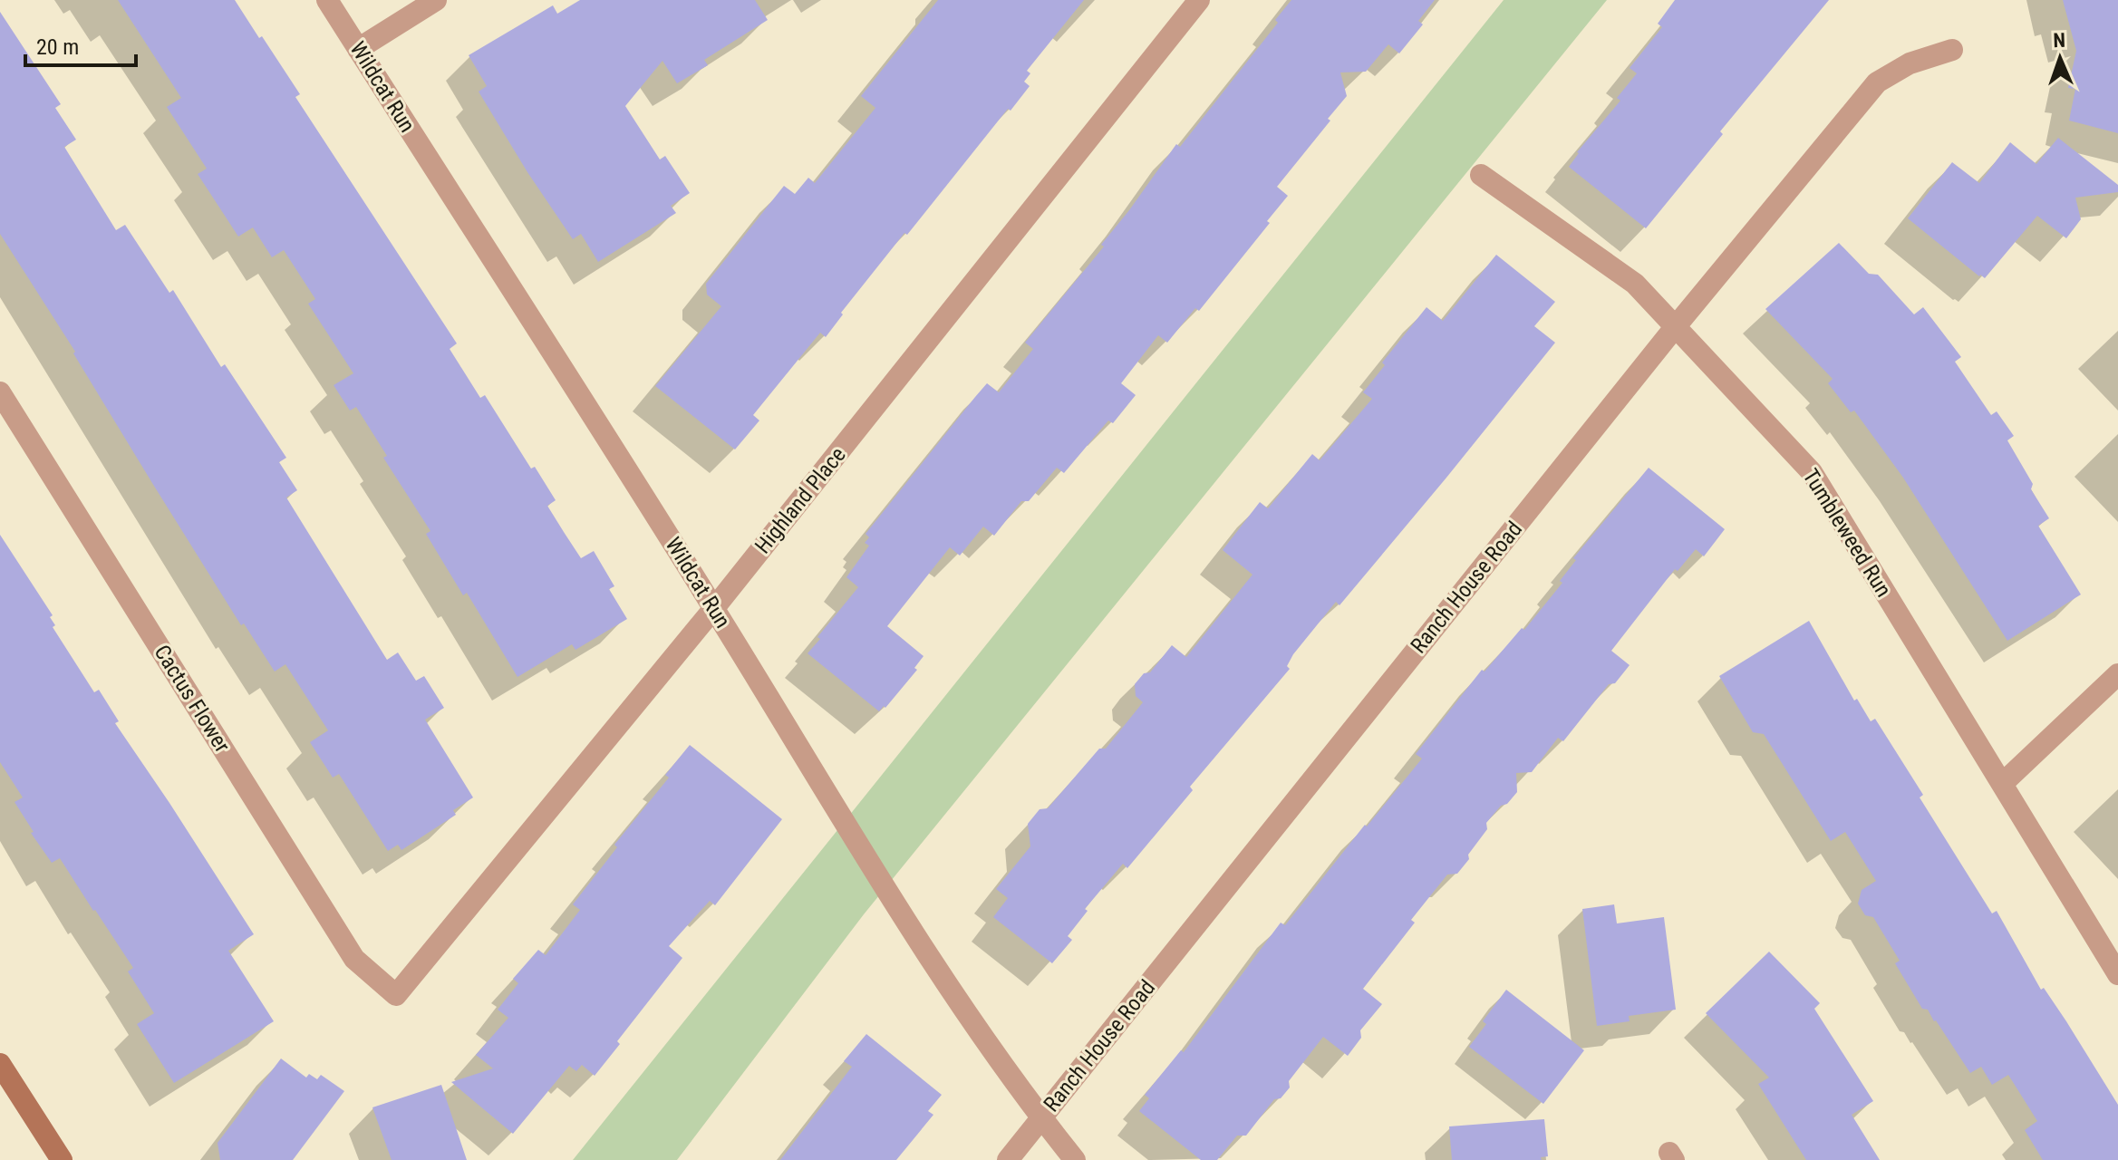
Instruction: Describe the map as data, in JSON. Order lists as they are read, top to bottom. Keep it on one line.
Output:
{"streets":{"street":["Wildcat Run","Highland Place","Tumbleweed Run","Ranch House Road","Cactus Flower"]},"crossings":[["Wildcat Run","Highland Place"],["Wildcat Run","Ranch House Road"],["Highland Place","Cactus Flower"],["Tumbleweed Run","Ranch House Road"]],"scale_bar":"20 m","north":"top"}
